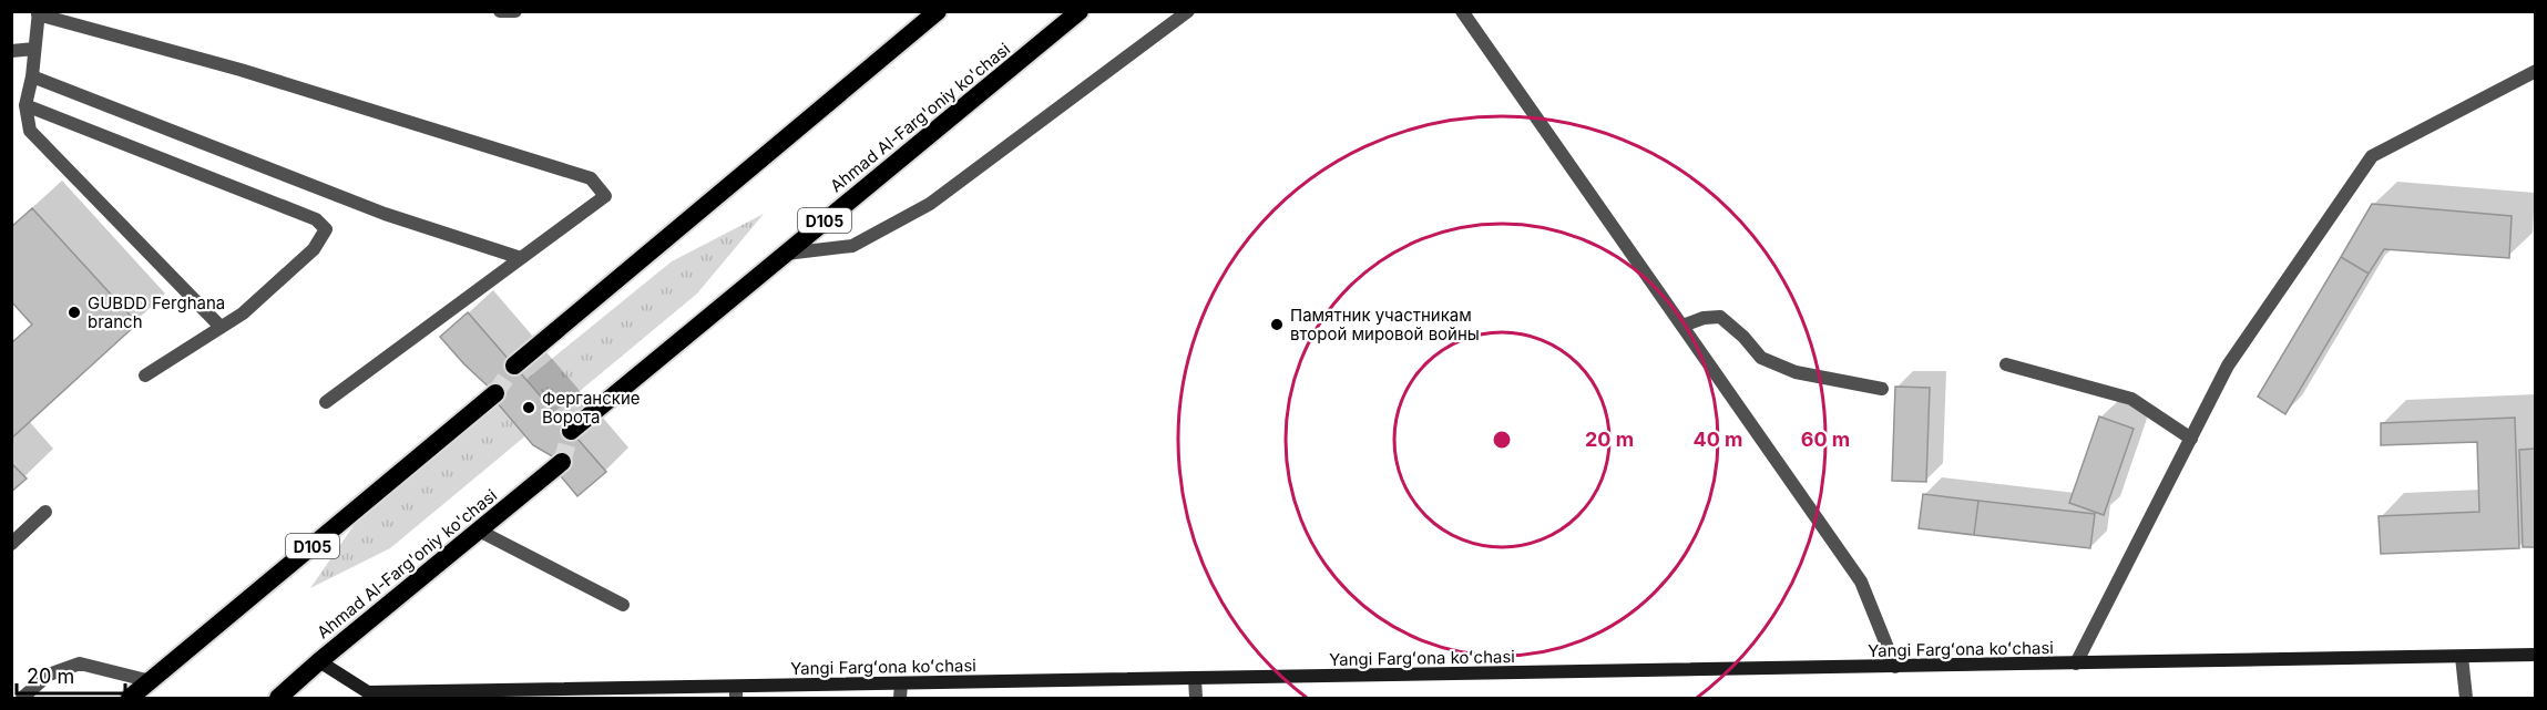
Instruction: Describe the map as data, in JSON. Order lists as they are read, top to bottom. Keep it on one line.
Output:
{"streets":{"highway":["Ahmad Al-Farg'oniy ko'chasi","D105"],"main road":["Yangi Fargʻona koʻchasi"]},"crossings":[["Ahmad Al-Farg'oniy ko'chasi","Yangi Fargʻona koʻchasi"]],"places":["GUBDD Ferghana branch","Памятник участникам второй мировой войны","Ферганские Ворота"],"scale_bar":"20 m","rings":["20 m","40 m","60 m"]}
